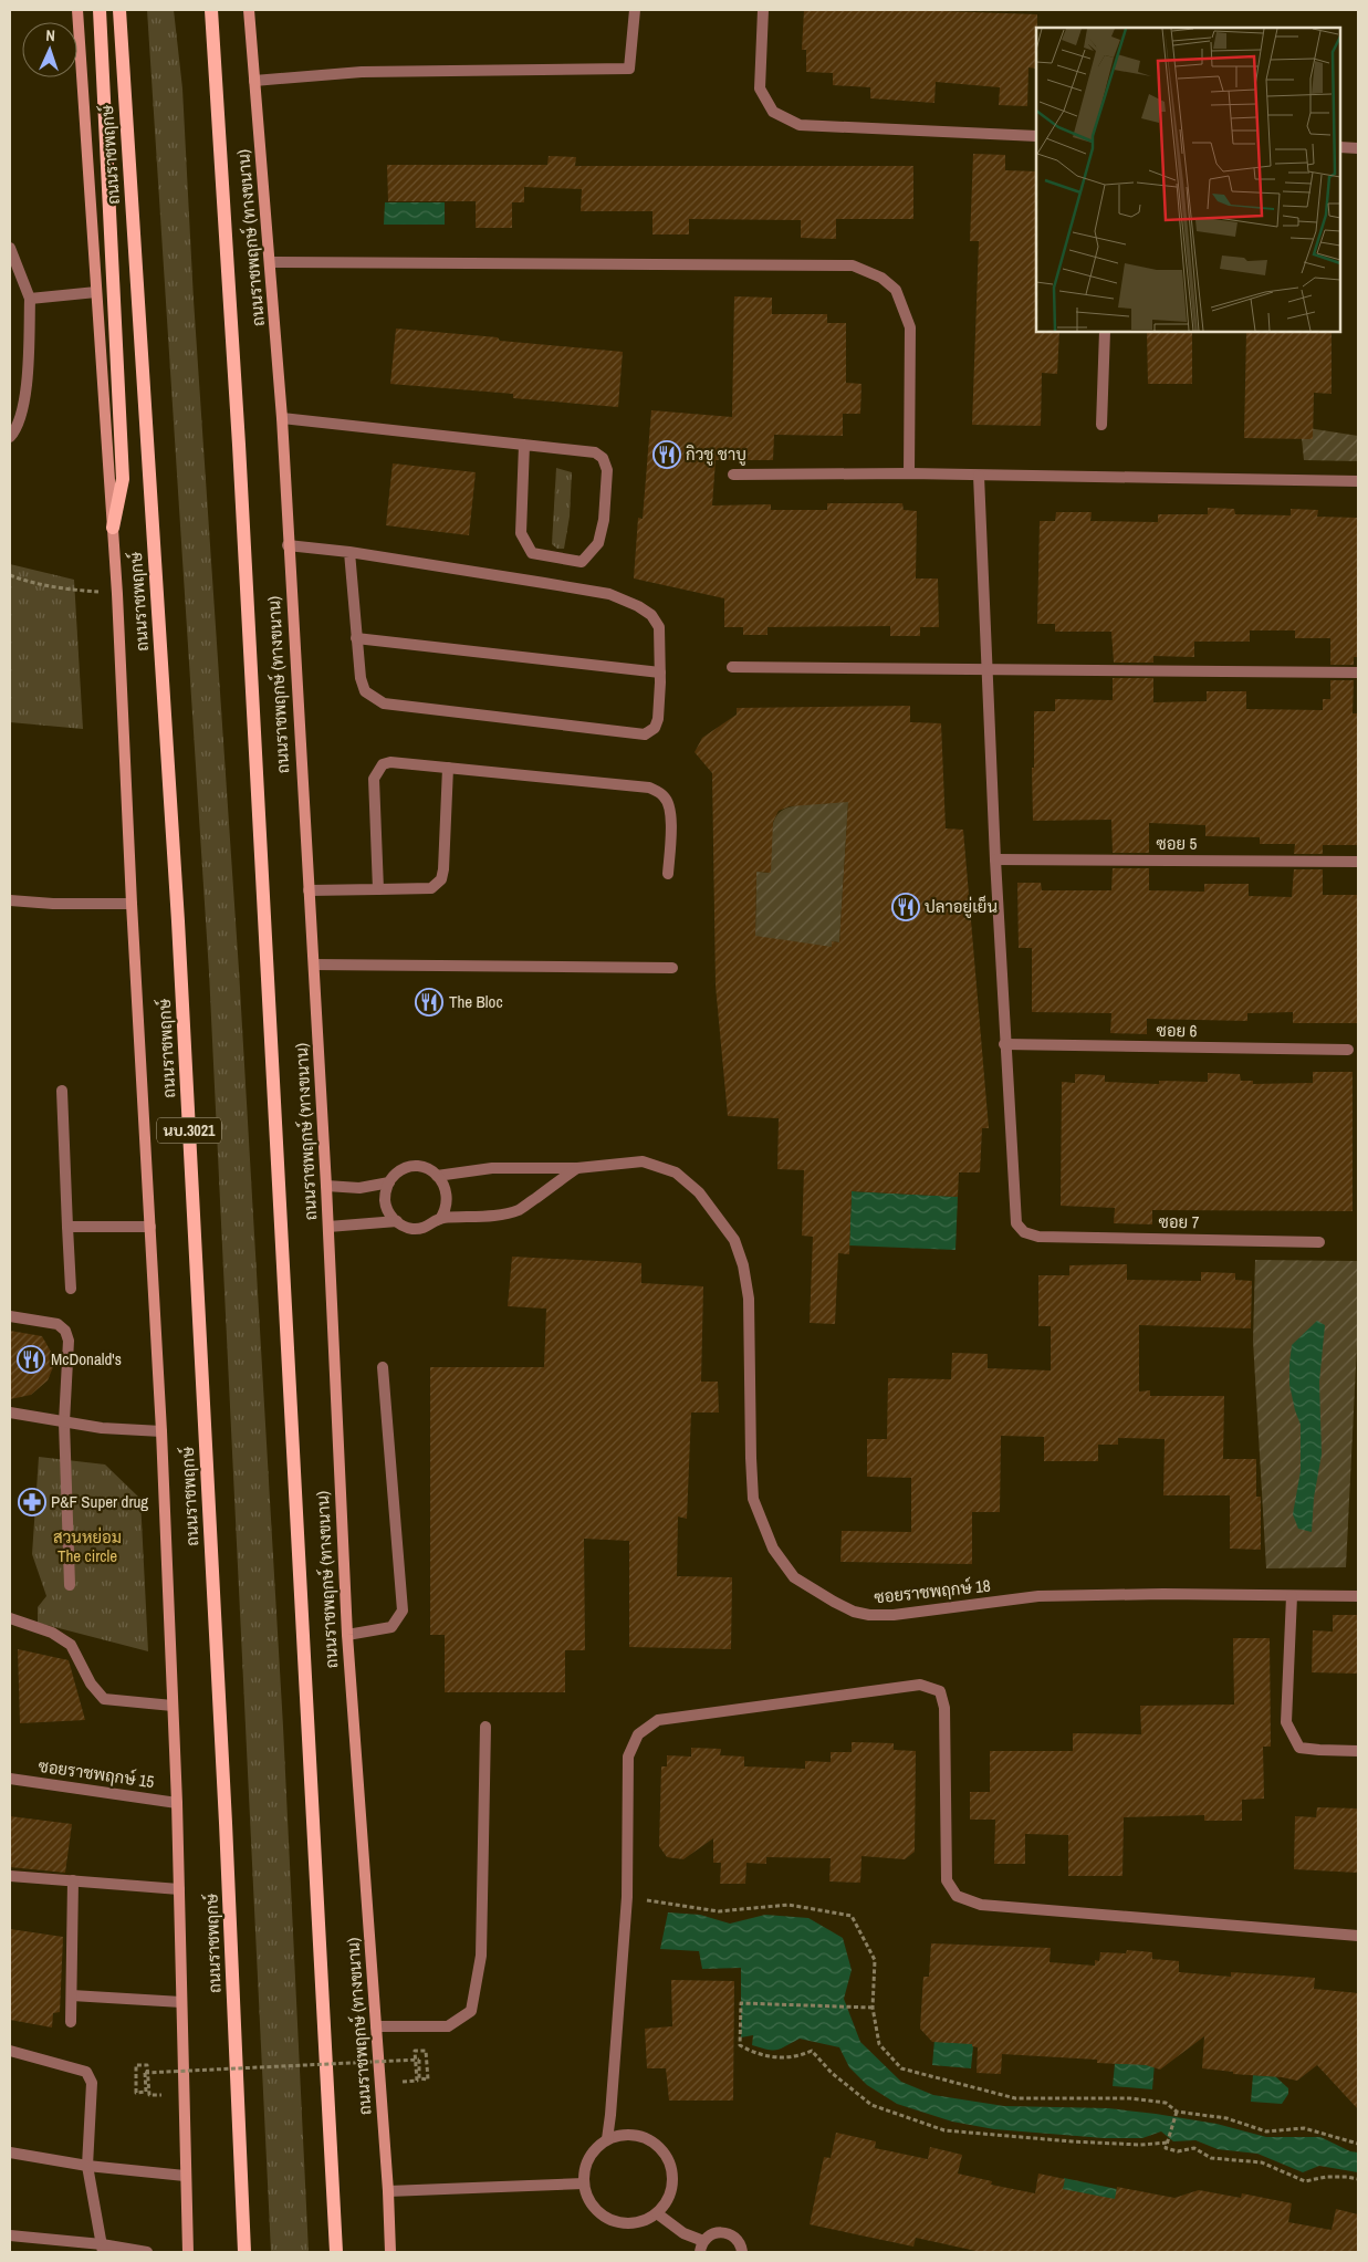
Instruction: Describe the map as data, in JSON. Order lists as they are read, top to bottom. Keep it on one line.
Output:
{"streets":{"main road":["ถนนราชพฤกษ์","ถนนราชพฤกษ์ (ทางขนาน)","นบ.3021"],"street":["ซอย 5","ซอย 6","ซอย 7","ซอยราชพฤกษ์ 18","ซอยราชพฤกษ์ 15"]},"crossings":[["ถนนราชพฤกษ์ (ทางขนาน)","ซอยราชพฤกษ์ 18"],["ซอย 6","ซอย 7"],["นบ.3021","ซอยราชพฤกษ์ 15"]],"parks":["สวนหย่อม The circle"],"places":{"restaurant":["กิวชู ชาบู","ปลาอยู่เย็น","The Bloc","McDonald's"],"pharmacy":["P&F Super drug"]},"north":"top"}
